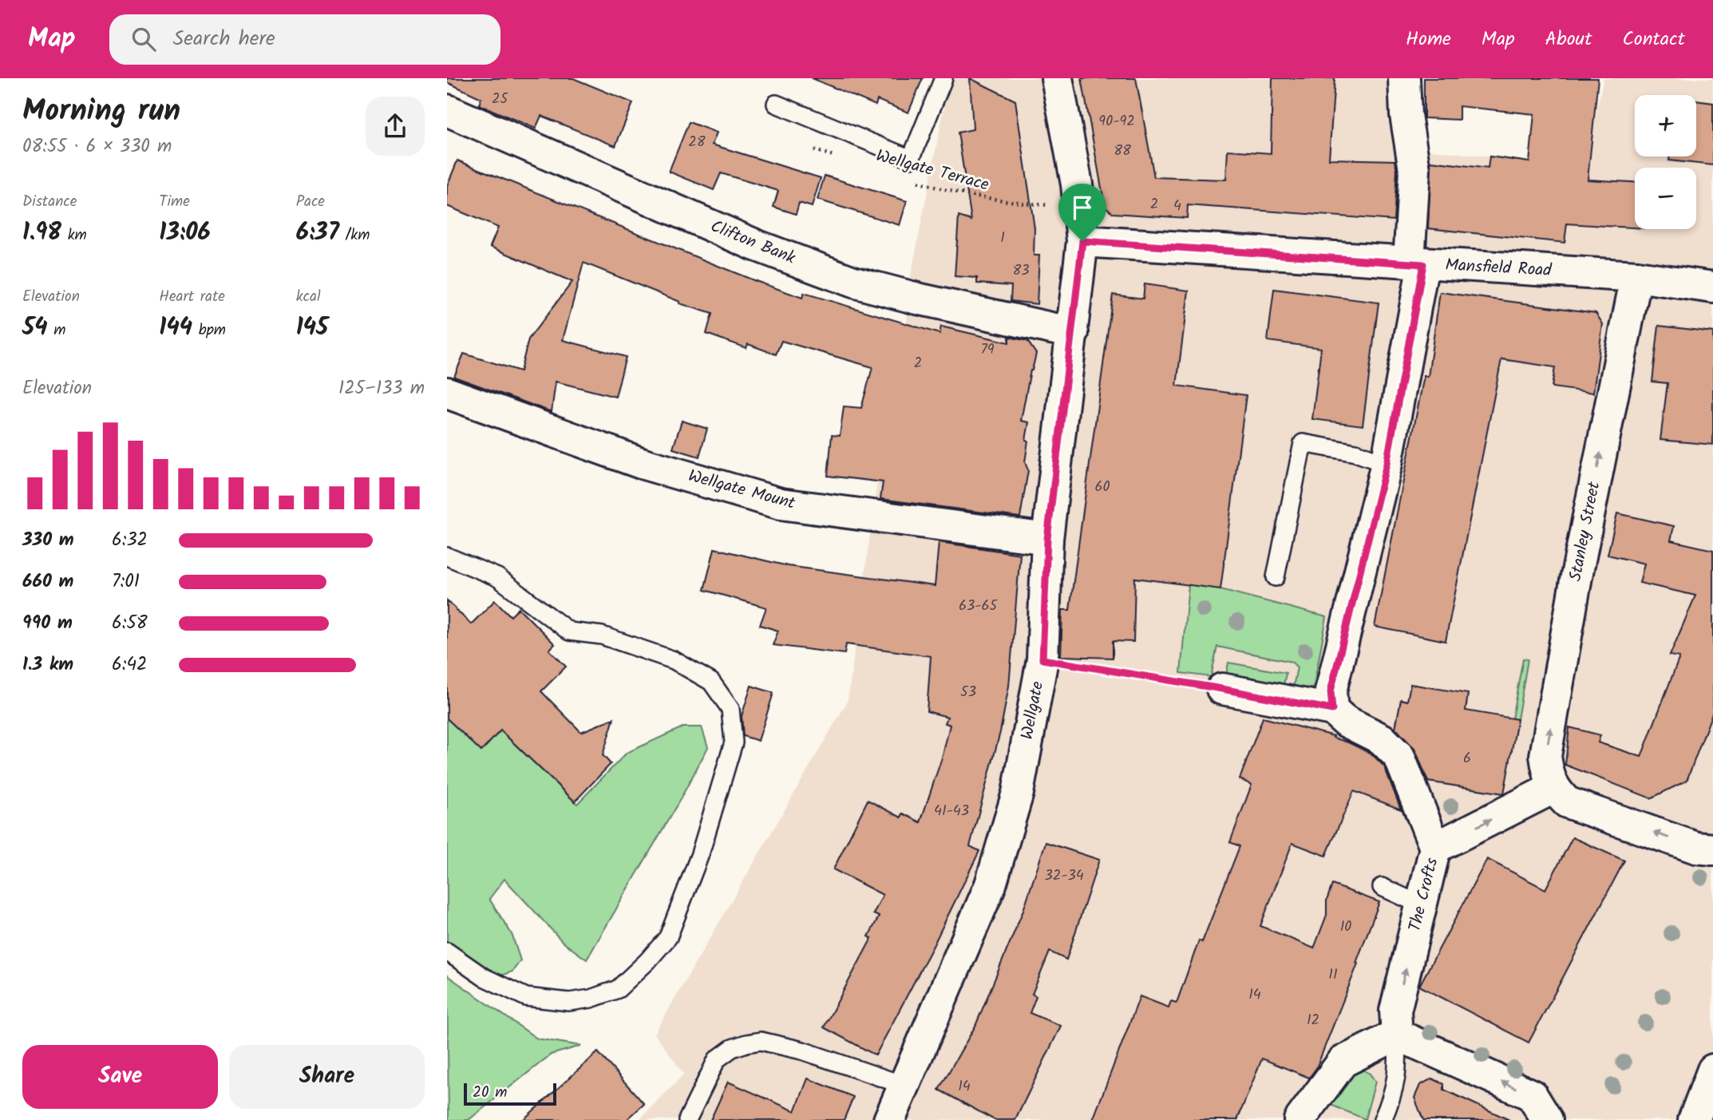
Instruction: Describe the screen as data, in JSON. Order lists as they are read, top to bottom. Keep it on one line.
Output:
{"streets":{"street":["Clifton Bank","Mansfield Road","Wellgate Mount","Stanley Street","Wellgate","The Crofts"],"path":["Wellgate Terrace"]},"crossings":[["Wellgate Terrace","Wellgate"],["Clifton Bank","Wellgate"],["Mansfield Road","Stanley Street"],["Mansfield Road","Wellgate"],["Wellgate Mount","Wellgate"],["Stanley Street","The Crofts"]],"house_numbers":["25","90-92","28","88","2","4","1","83","79","2","60","63-65","53","6","41-43","32-34","10","11","14","12","14"],"scale_bar":"20 m","page":{"header":"Map","search":"Search here","nav":["Home","Map","About","Contact"],"heading":["Morning run","08:55 · 6 × 330 m"],"map_buttons":["+","−"],"stats":[["Distance","1.98 km"],["Time","13:06"],["Pace","6:37 /km"],["Elevation","54 m"],["Heart rate","144 bpm"],["kcal","145"]],"chart":["Elevation","125–133 m"],"list":[{"name":"330 m","note":"6:32"},{"name":"660 m","note":"7:01"},{"name":"990 m","note":"6:58"},{"name":"1.3 km","note":"6:42"}],"buttons":["Save","Share"],"scale":"20 m"}}
